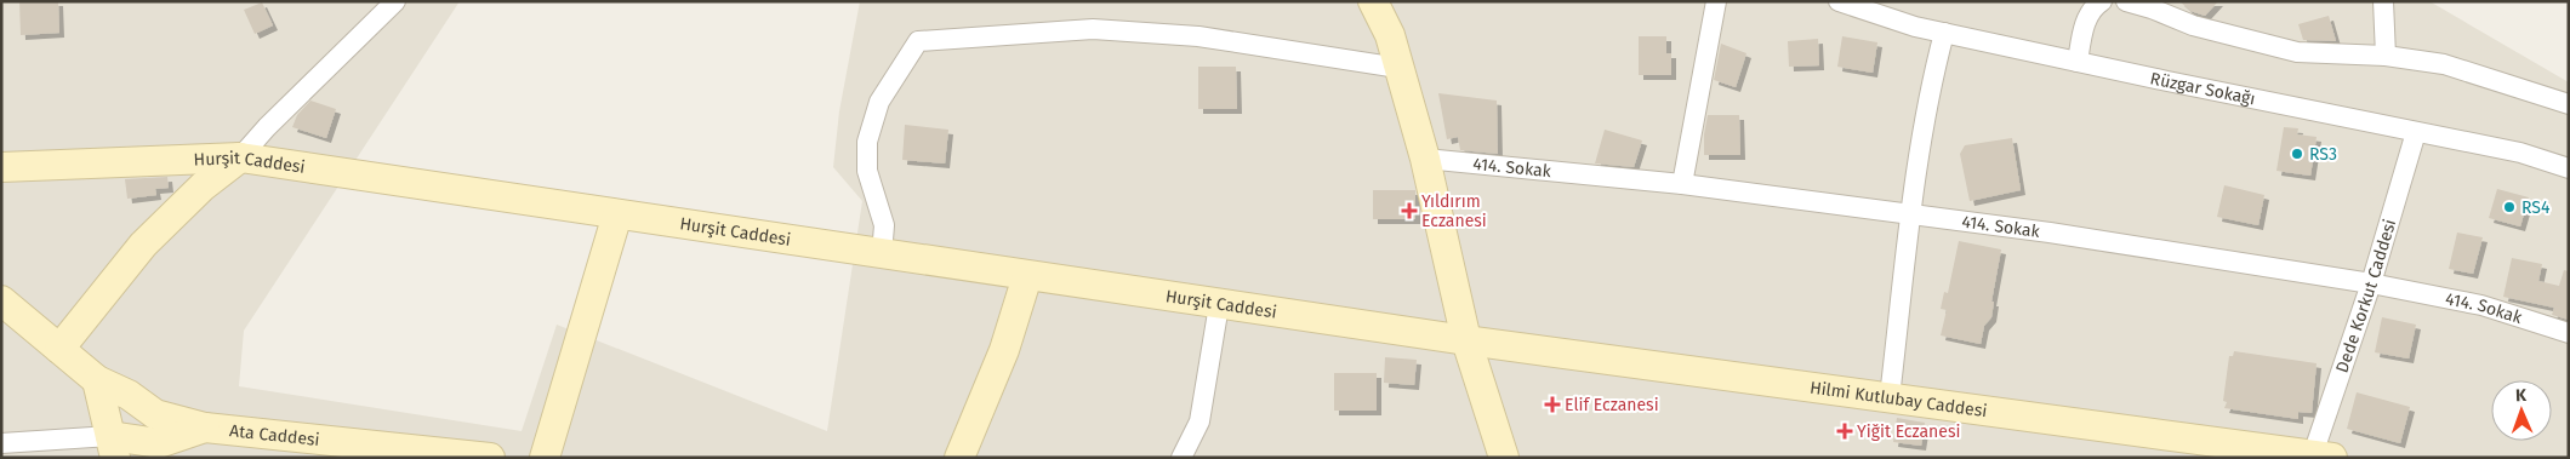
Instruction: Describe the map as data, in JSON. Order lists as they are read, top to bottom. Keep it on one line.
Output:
{"streets":{"street":["Rüzgar Sokağı","Hurşit Caddesi","414. Sokak","Dede Korkut Caddesi","Hilmi Kutlubay Caddesi","Ata Caddesi"]},"crossings":[["Rüzgar Sokağı","Dede Korkut Caddesi"],["Hurşit Caddesi","Hilmi Kutlubay Caddesi"],["414. Sokak","Dede Korkut Caddesi"],["Dede Korkut Caddesi","Hilmi Kutlubay Caddesi"]],"places":{"other":["RS3","RS4"],"health":["Yıldırım Eczanesi","Elif Eczanesi","Yiğit Eczanesi"]},"north":"top"}
